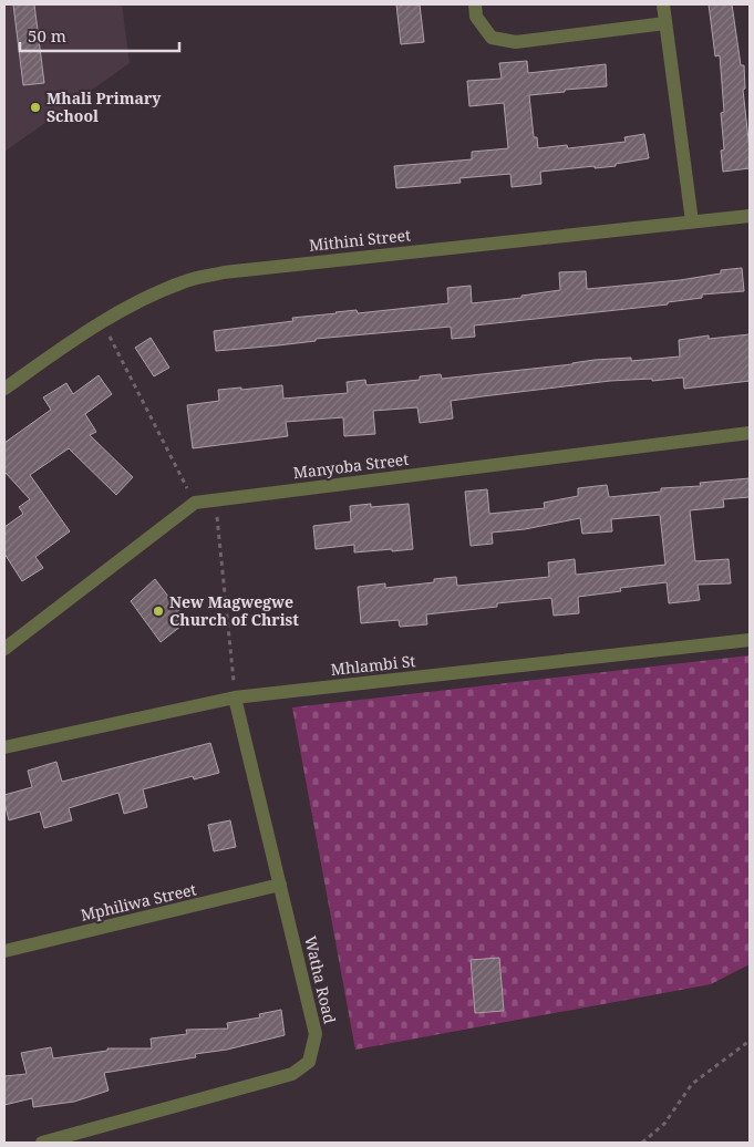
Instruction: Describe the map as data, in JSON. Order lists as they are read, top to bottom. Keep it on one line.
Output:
{"streets":{"street":["Mithini Street","Manyoba Street","Mhlambi St","Mphiliwa Street","Watha Road"]},"crossings":[["Mhlambi St","Watha Road"],["Mphiliwa Street","Watha Road"]],"places":["Mhali Primary School","New Magwegwe Church of Christ"],"scale_bar":"50 m"}
